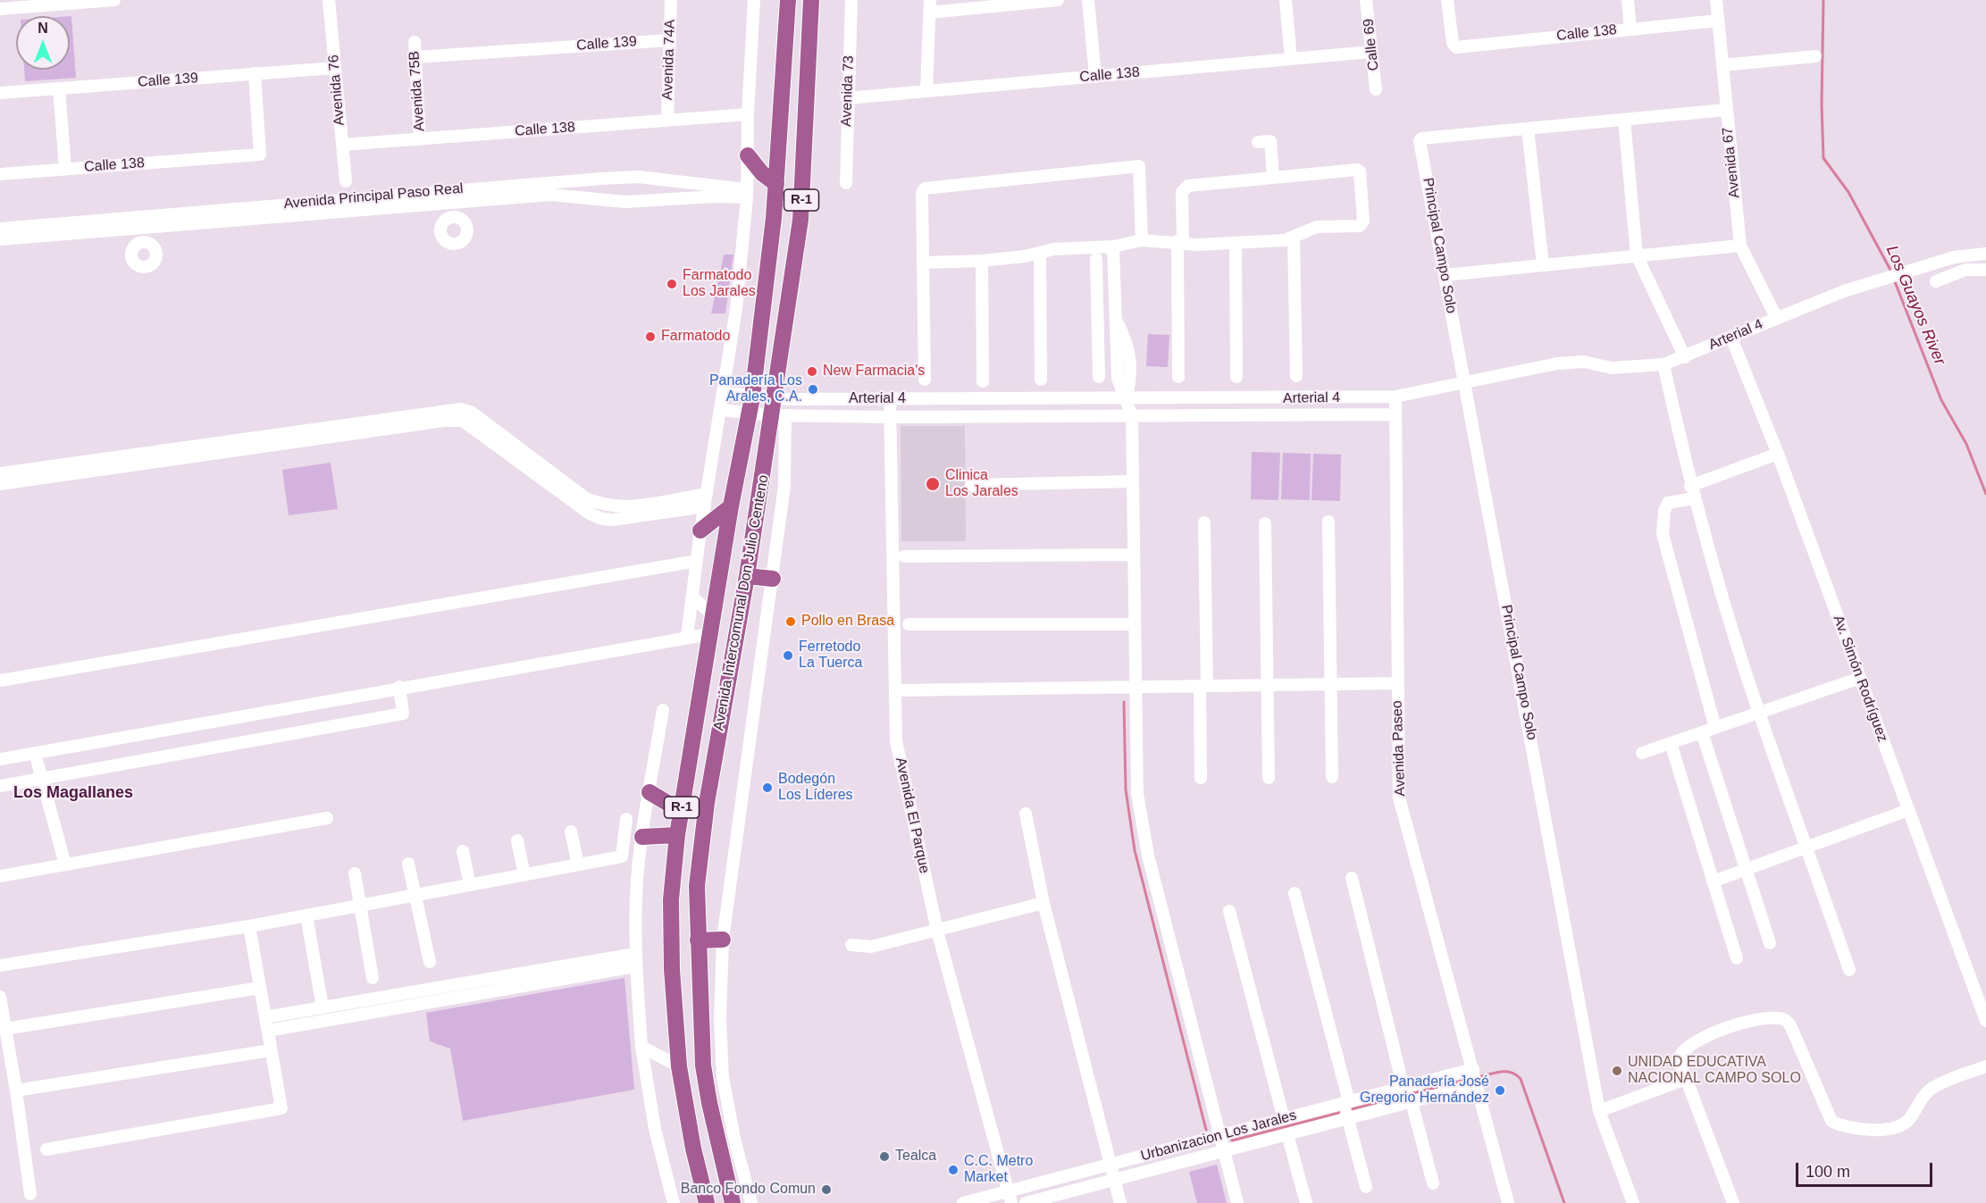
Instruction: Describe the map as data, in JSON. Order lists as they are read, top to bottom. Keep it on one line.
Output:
{"streets":{"main road":["R-1","Avenida Intercomunal Don Julio Centeno"],"street":["Calle 138","Calle 139","Calle 69","Avenida 74A","Avenida 76","Avenida 75B","Avenida 73","Avenida 67","Avenida Principal Paso Real","Principal Campo Solo","Arterial 4","Av. Simón Rodríguez","Avenida Paseo","Avenida El Parque","Urbanizacion Los Jarales"]},"crossings":[["Calle 138","Calle 139"],["Calle 138","Calle 69"],["Calle 138","Avenida 74A"],["Calle 138","Avenida 76"],["Calle 138","Avenida 75B"],["Calle 138","Avenida 73"],["Calle 138","Avenida 67"],["Calle 139","Avenida 74A"],["Calle 139","Avenida 76"],["Calle 139","Avenida 75B"],["Avenida 67","Arterial 4"],["Principal Campo Solo","Arterial 4"],["Arterial 4","Avenida Intercomunal Don Julio Centeno"],["Arterial 4","Av. Simón Rodríguez"],["Arterial 4","Avenida Paseo"],["Arterial 4","Avenida El Parque"],["Avenida Paseo","Urbanizacion Los Jarales"],["Avenida El Parque","Urbanizacion Los Jarales"]],"districts":["Los Magallanes"],"water":["Los Guayos River"],"places":["Farmatodo Los Jarales","Farmatodo","New Farmacia's","Panadería Los Arales, C.A.","Clinica Los Jarales","Pollo en Brasa","Ferretodo La Tuerca","Bodegón Los Líderes","UNIDAD EDUCATIVA NACIONAL CAMPO SOLO","Panadería José Gregorio Hernández","Tealca","C.C. Metro Market","Banco Fondo Comun"],"scale_bar":"100 m","north":"top"}
